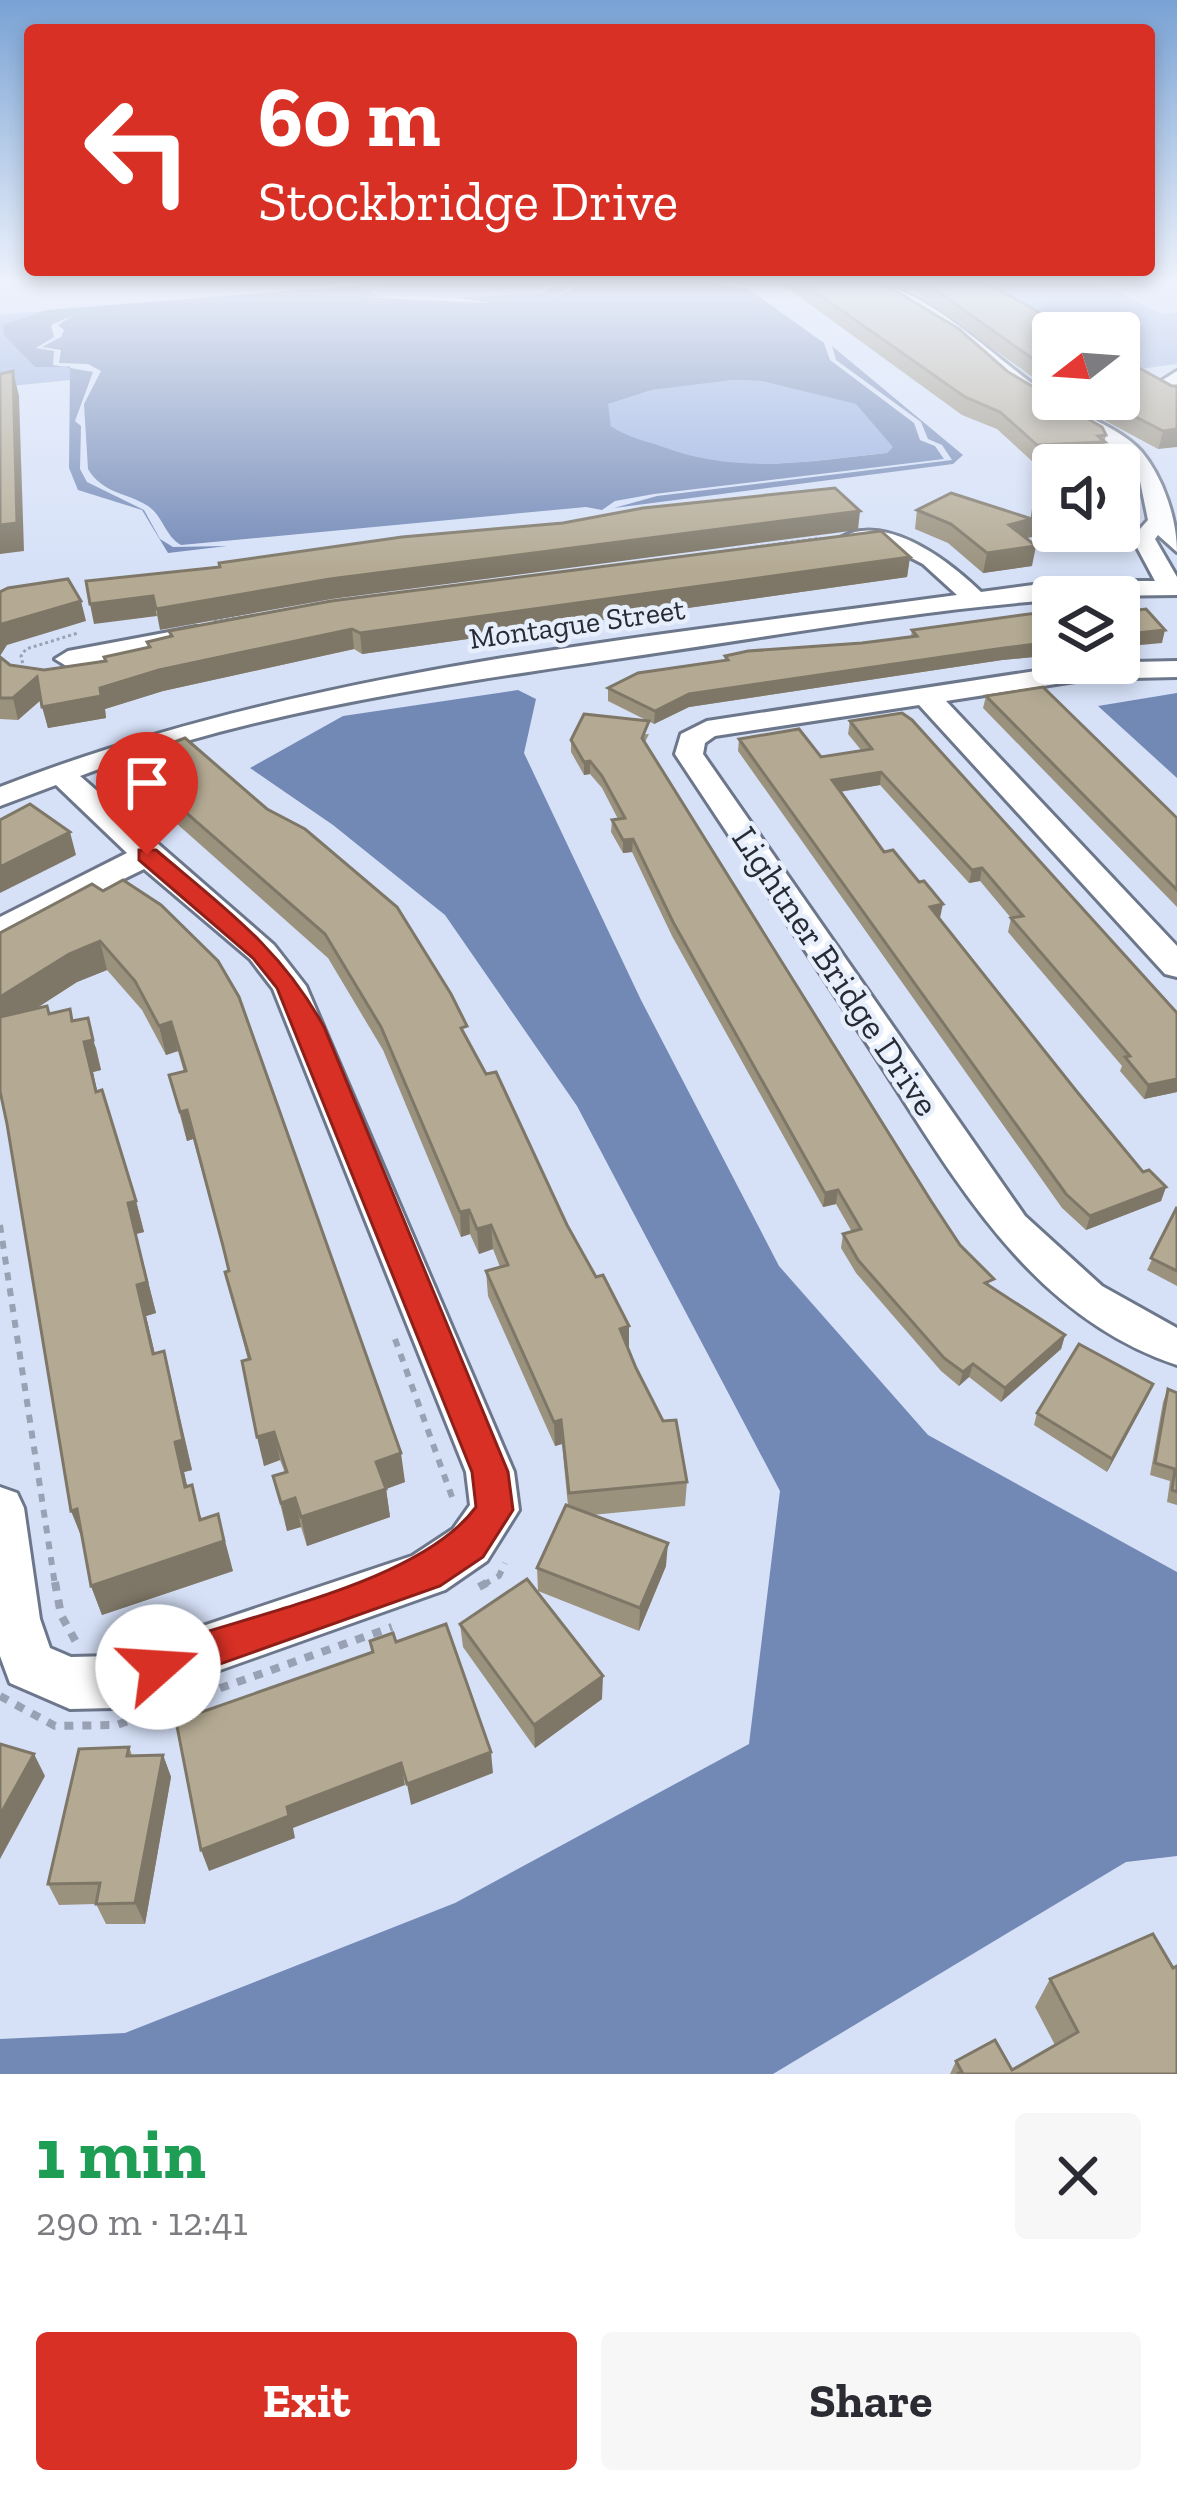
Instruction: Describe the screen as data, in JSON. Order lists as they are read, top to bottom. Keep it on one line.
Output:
{"streets":{"street":["Montague Street","Lightner Bridge Drive"]},"north":"left","page":{"turn":["60 m","Stockbridge Drive"],"heading":["1 min","290 m · 12:41"],"buttons":["Exit","Share"]}}
